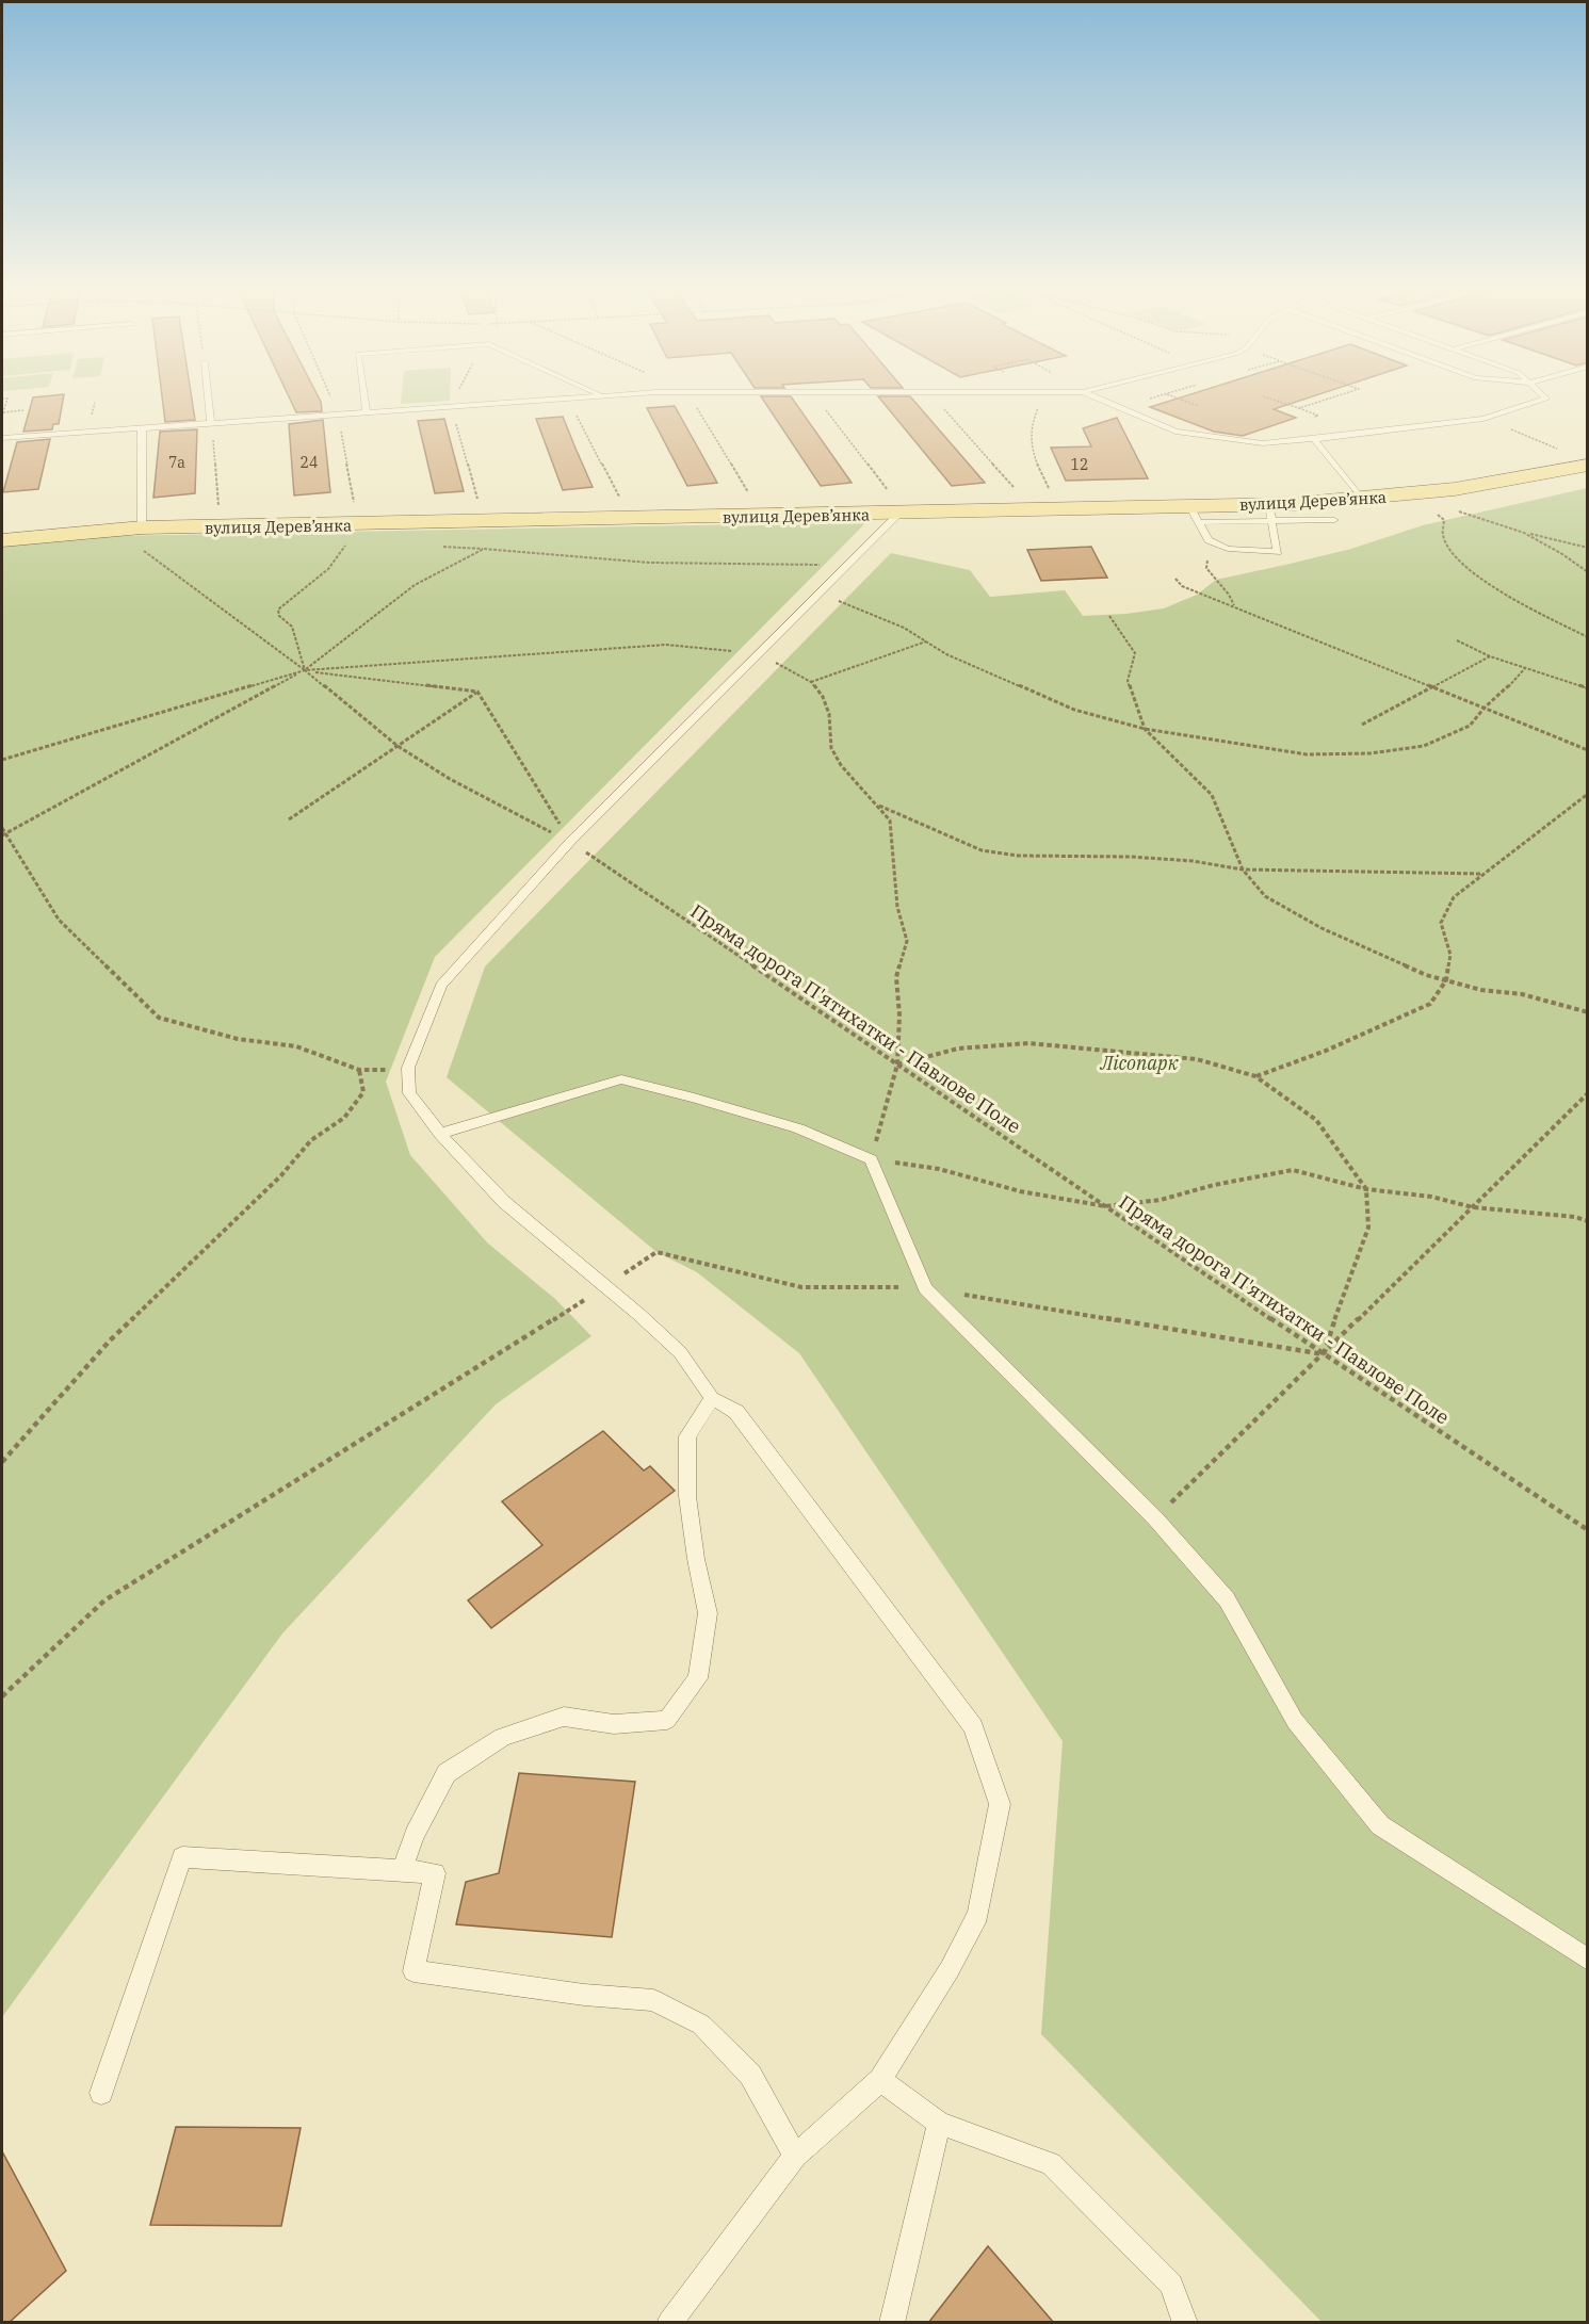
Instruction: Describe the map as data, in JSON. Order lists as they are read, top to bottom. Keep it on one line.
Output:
{"streets":{"main road":["вулиця Дерев’янка"],"path":["Пряма дорога П'ятихатки - Павлове Поле"]},"parks":["Лісопарк"],"house_numbers":["7а","24","12"]}
